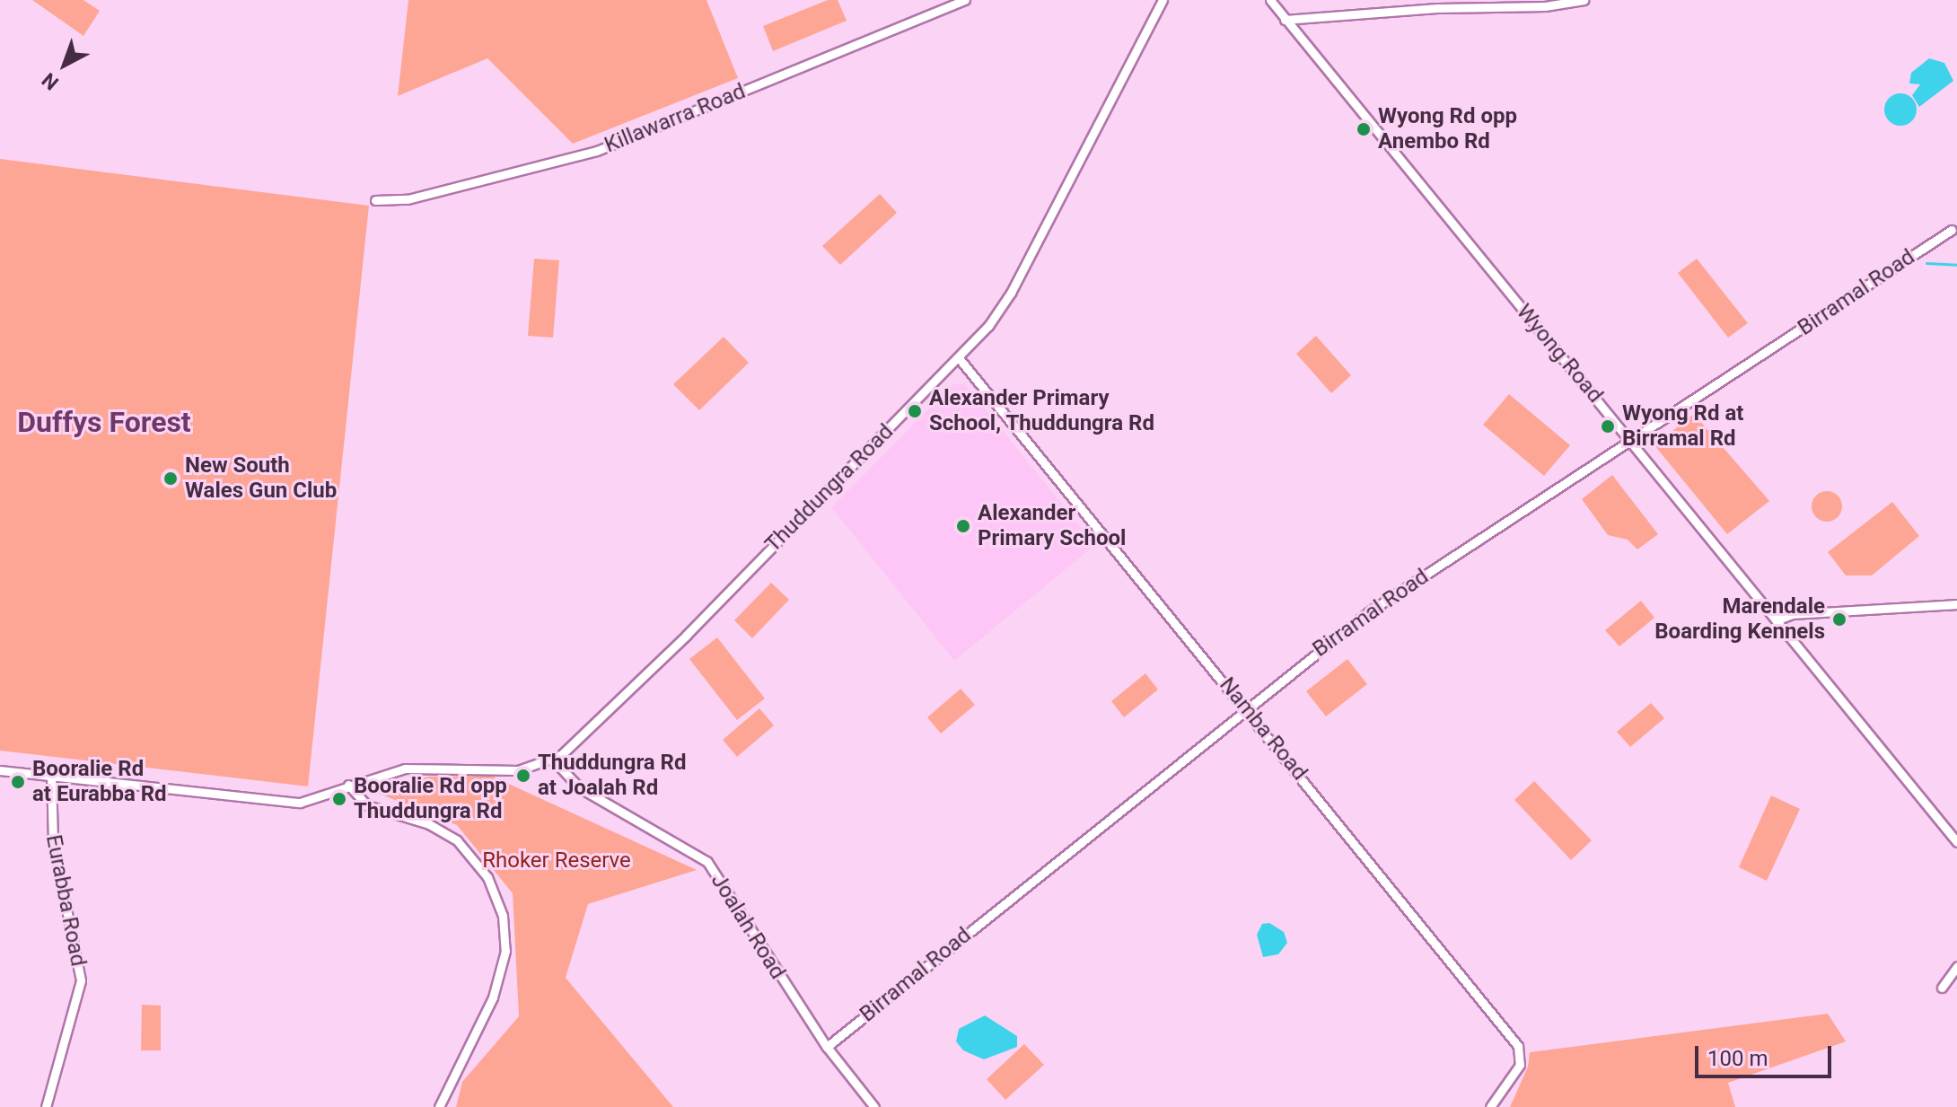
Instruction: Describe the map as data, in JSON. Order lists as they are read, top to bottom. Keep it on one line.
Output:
{"streets":{"street":["Killawarra Road","Birramal Road","Wyong Road","Thuddungra Road","Namba Road","Eurabba Road","Joalah Road"]},"crossings":[["Birramal Road","Wyong Road"],["Birramal Road","Namba Road"],["Birramal Road","Joalah Road"],["Thuddungra Road","Namba Road"],["Thuddungra Road","Eurabba Road"],["Thuddungra Road","Joalah Road"]],"districts":["Duffys Forest"],"parks":["Rhoker Reserve"],"places":["Wyong Rd opp Anembo Rd","Alexander Primary School, Thuddungra Rd","Wyong Rd at Birramal Rd","New South Wales Gun Club","Alexander Primary School","Marendale Boarding Kennels","Thuddungra Rd at Joalah Rd","Booralie Rd at Eurabba Rd","Booralie Rd opp Thuddungra Rd"],"scale_bar":"100 m","north":"bottom left"}
